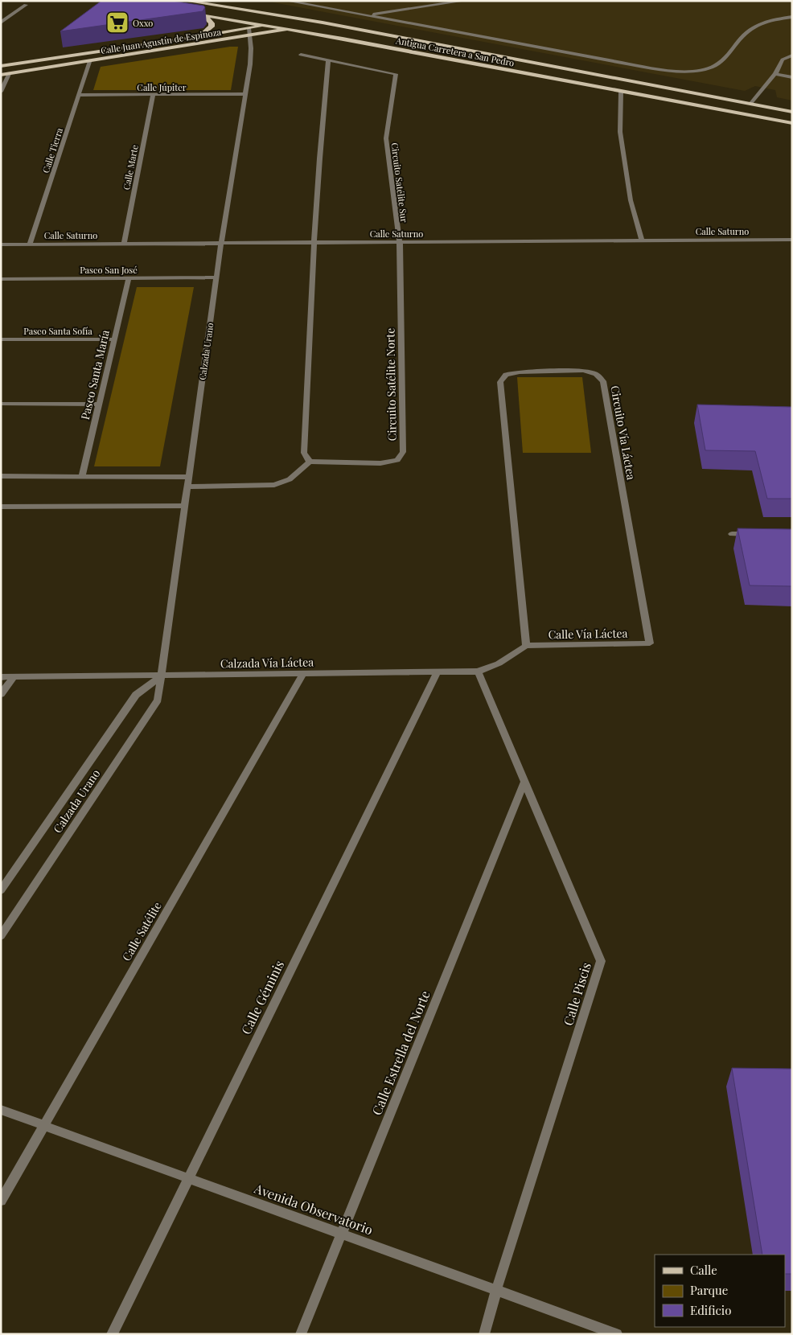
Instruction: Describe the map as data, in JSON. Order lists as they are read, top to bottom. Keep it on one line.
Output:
{"streets":{"main road":["Calle Juan Agustín de Espinoza","Antigua Carretera a San Pedro"],"street":["Calle Júpiter","Calle Tierra","Calle Marte","Circuito Satélite Sur","Calle Saturno","Paseo San José","Paseo Santa Sofía","Calzada Urano","Paseo Santa María","Circuito Satélite Norte","Circuito Vía Láctea","Calle Vía Láctea","Calzada Vía Láctea","Calle Satélite","Calle Piscis","Calle Géminis","Calle Estrella del Norte","Avenida Observatorio"]},"crossings":[["Calle Juan Agustín de Espinoza","Antigua Carretera a San Pedro"],["Calle Juan Agustín de Espinoza","Calle Tierra"],["Calle Juan Agustín de Espinoza","Calzada Urano"],["Calle Júpiter","Calle Tierra"],["Calle Júpiter","Calle Marte"],["Calle Júpiter","Calzada Urano"],["Calle Tierra","Calle Saturno"],["Calle Marte","Calle Saturno"],["Circuito Satélite Sur","Calle Saturno"],["Circuito Satélite Sur","Circuito Satélite Norte"],["Calle Saturno","Calzada Urano"],["Calle Saturno","Circuito Satélite Norte"],["Paseo San José","Calzada Urano"],["Paseo San José","Paseo Santa María"],["Paseo Santa Sofía","Paseo Santa María"],["Calzada Urano","Calzada Vía Láctea"],["Circuito Vía Láctea","Calle Vía Láctea"],["Circuito Vía Láctea","Calzada Vía Láctea"],["Calle Vía Láctea","Calzada Vía Láctea"],["Calzada Vía Láctea","Calle Satélite"],["Calzada Vía Láctea","Calle Piscis"],["Calzada Vía Láctea","Calle Géminis"],["Calle Satélite","Avenida Observatorio"],["Calle Piscis","Calle Estrella del Norte"],["Calle Piscis","Avenida Observatorio"],["Calle Géminis","Avenida Observatorio"],["Calle Estrella del Norte","Avenida Observatorio"]],"places":{"supermarket":["Oxxo"]},"legend":["Calle","Parque","Edificio"]}
